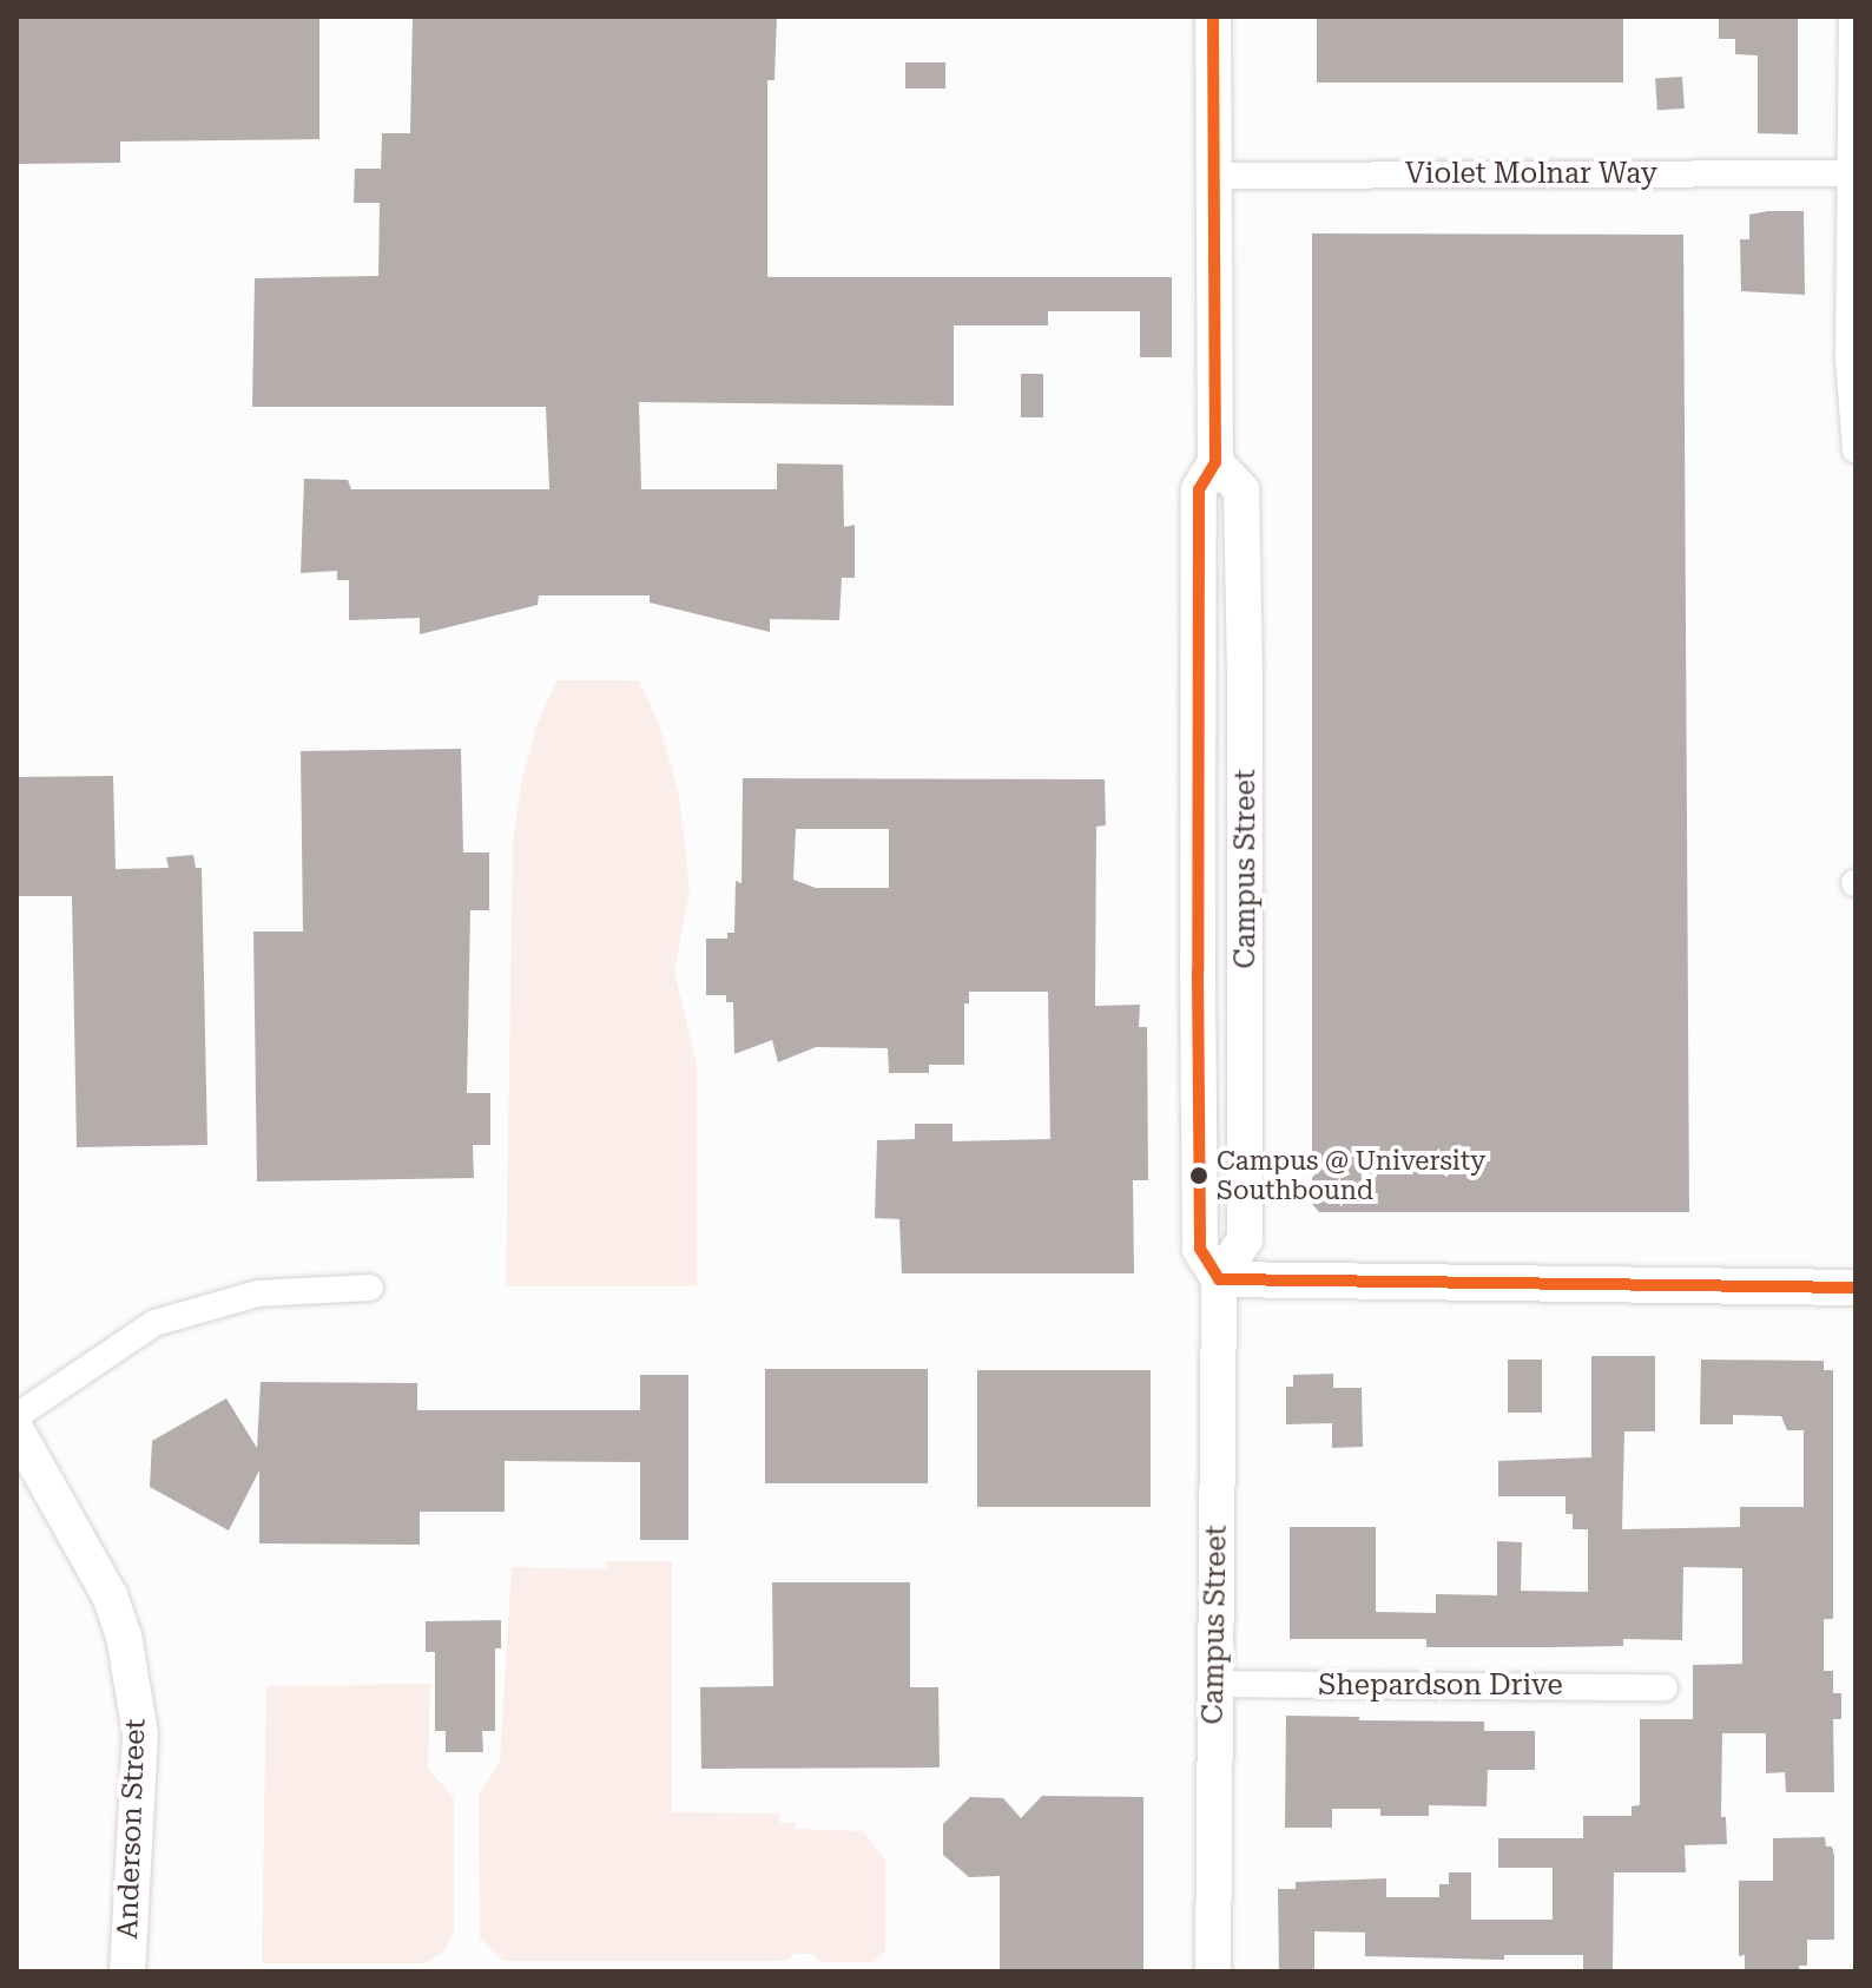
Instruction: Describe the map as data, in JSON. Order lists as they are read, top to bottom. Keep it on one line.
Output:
{"streets":{"street":["Violet Molnar Way","Campus Street","Shepardson Drive","Anderson Street"]},"crossings":[["Violet Molnar Way","Campus Street"],["Campus Street","Shepardson Drive"]],"places":["Campus @ University Southbound"]}
